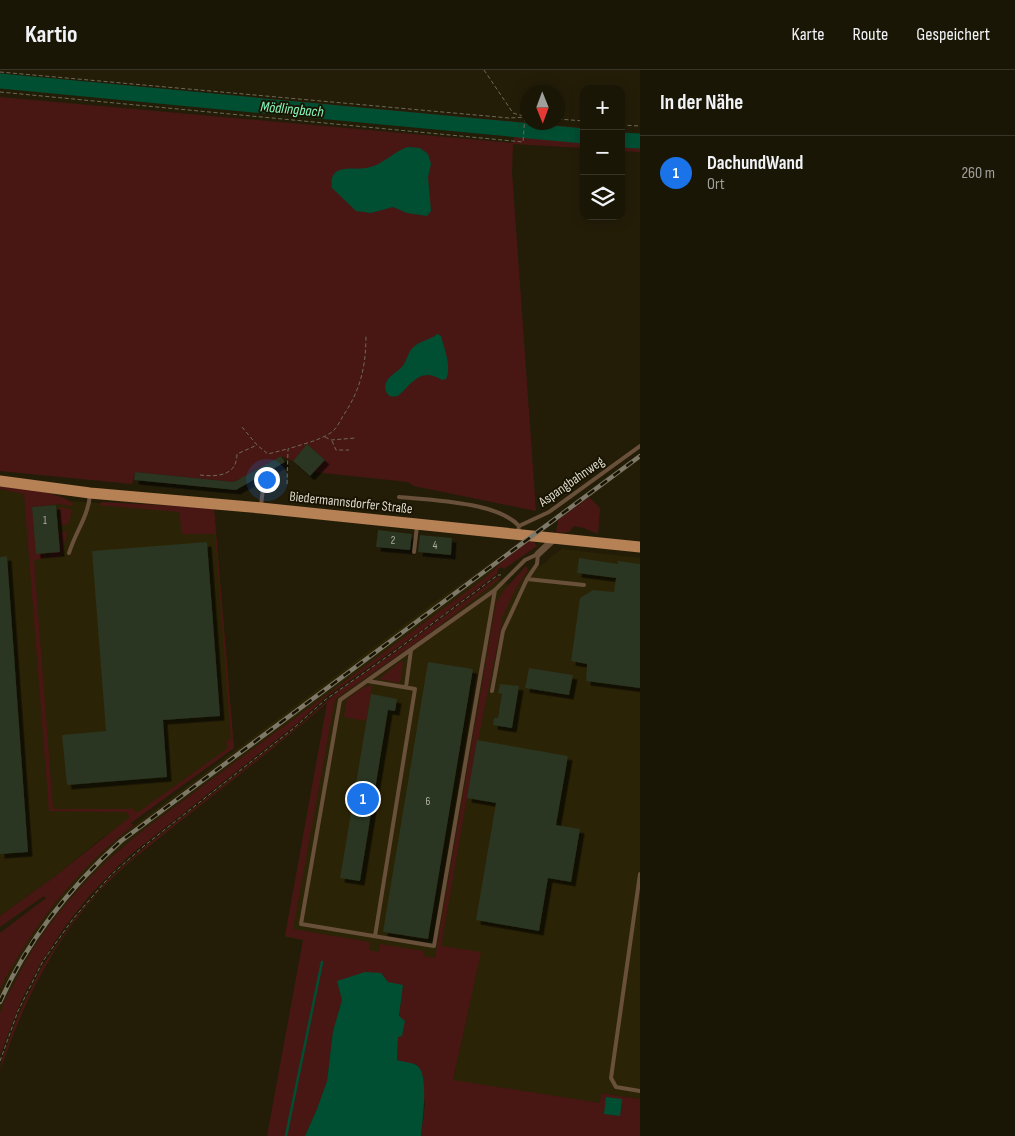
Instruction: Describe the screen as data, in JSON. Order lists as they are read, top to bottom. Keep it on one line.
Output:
{"streets":{"main road":["Biedermannsdorfer Straße"],"lane":["Aspangbahnweg"]},"crossings":[["Aspangbahnweg","Biedermannsdorfer Straße"]],"water":["Mödlingbach"],"house_numbers":["1","2","4","6"],"north":"bottom","page":{"header":"Kartio","nav":["Karte","Route","Gespeichert"],"heading":"In der Nähe","map_buttons":["+","−"],"list":[{"mark":"1","name":"DachundWand","note":"Ort","value":"260 m"}],"pins":"1"}}
